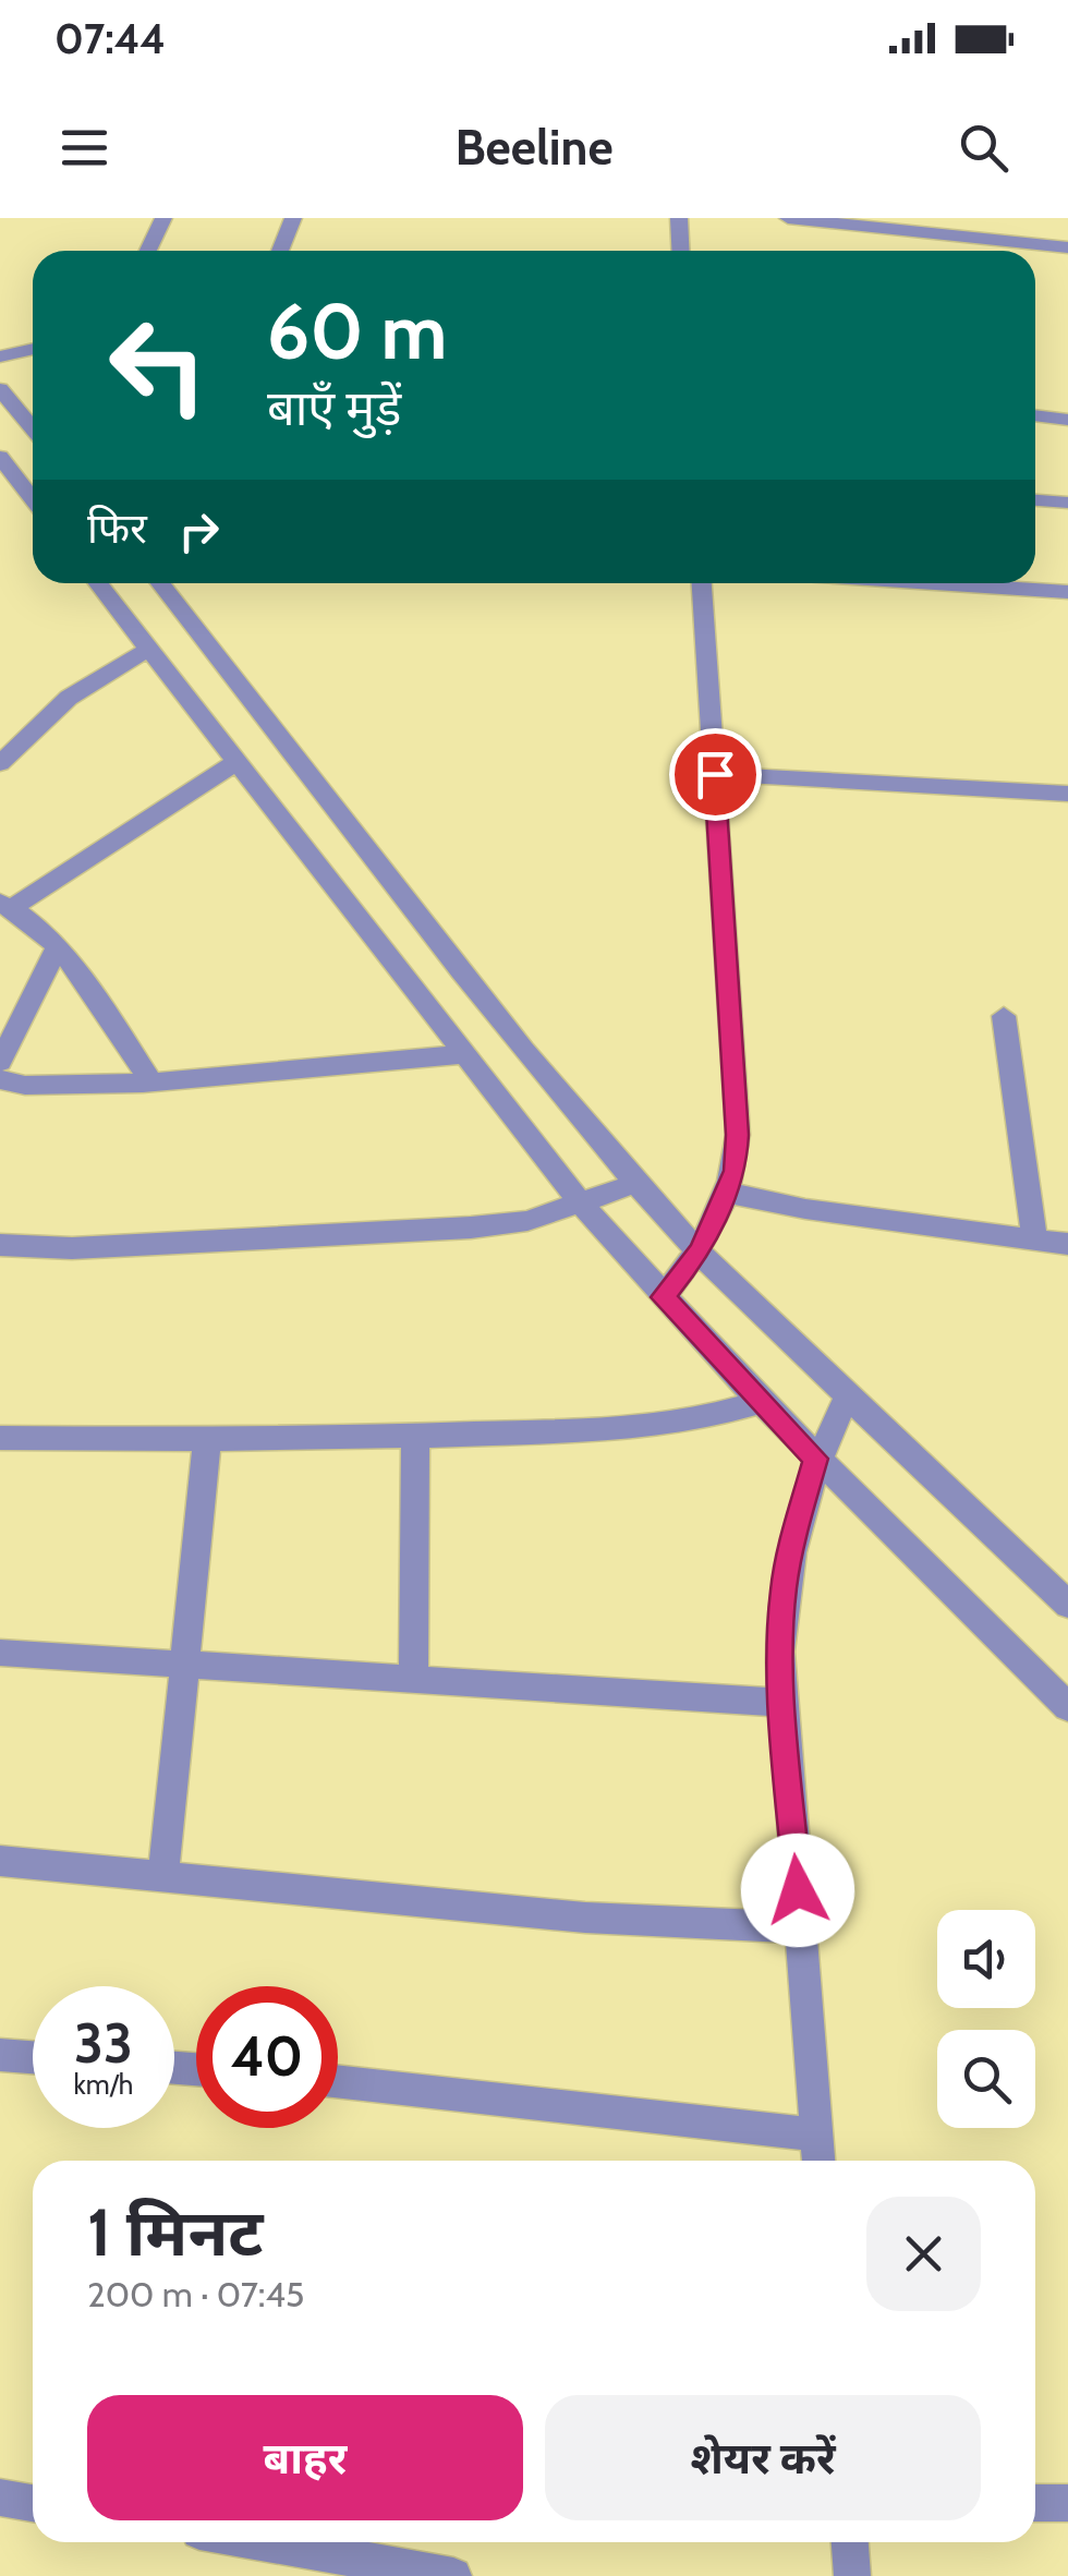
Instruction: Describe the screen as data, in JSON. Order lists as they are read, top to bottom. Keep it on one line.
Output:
{"page":{"status":"07:44","header":"Beeline","turn":["60 m","बाएँ मुड़ें"],"then":"फिर","speed":"33 km/h","limit":"40","heading":["1 मिनट","200 m · 07:45"],"buttons":["बाहर","शेयर करें"]}}
